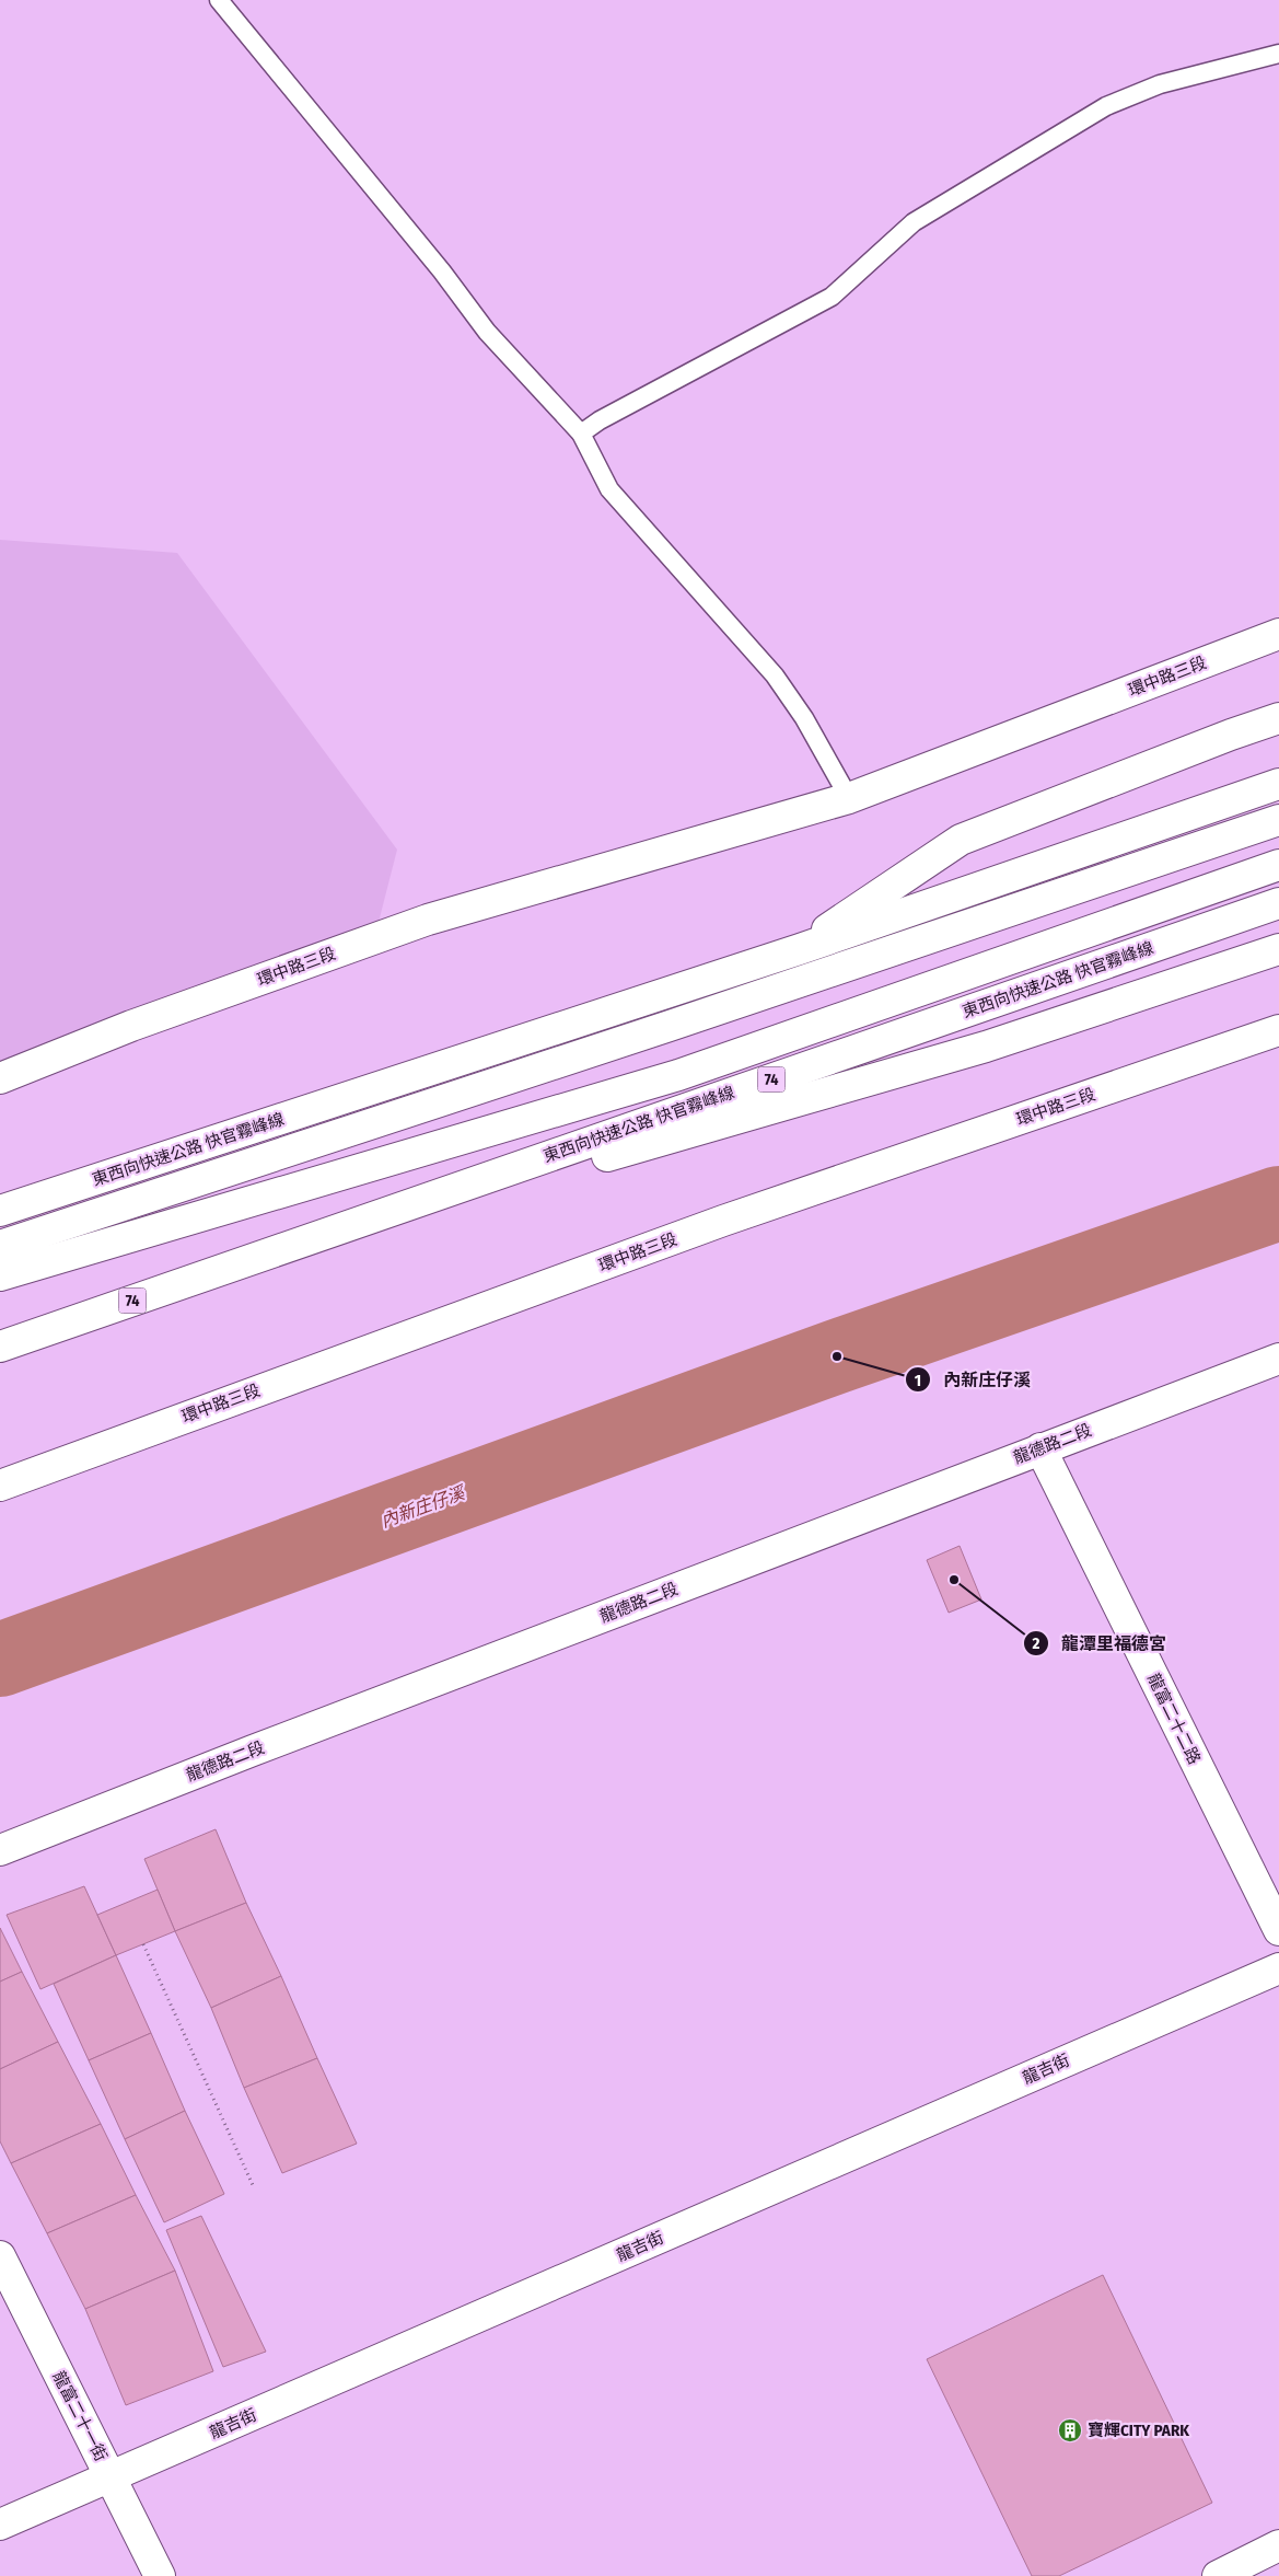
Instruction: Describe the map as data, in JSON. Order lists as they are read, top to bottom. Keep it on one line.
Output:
{"streets":{"main road":["環中路三段","東西向快速公路 快官霧峰線","74","龍德路二段","龍富二十二路","龍吉街","龍富二十一街"]},"crossings":[["龍德路二段","龍富二十二路"],["龍吉街","龍富二十一街"]],"water":["內新庄仔溪"],"places":{"other":["內新庄仔溪","龍潭里福德宮"],"building":["寶輝CITY PARK"]}}
